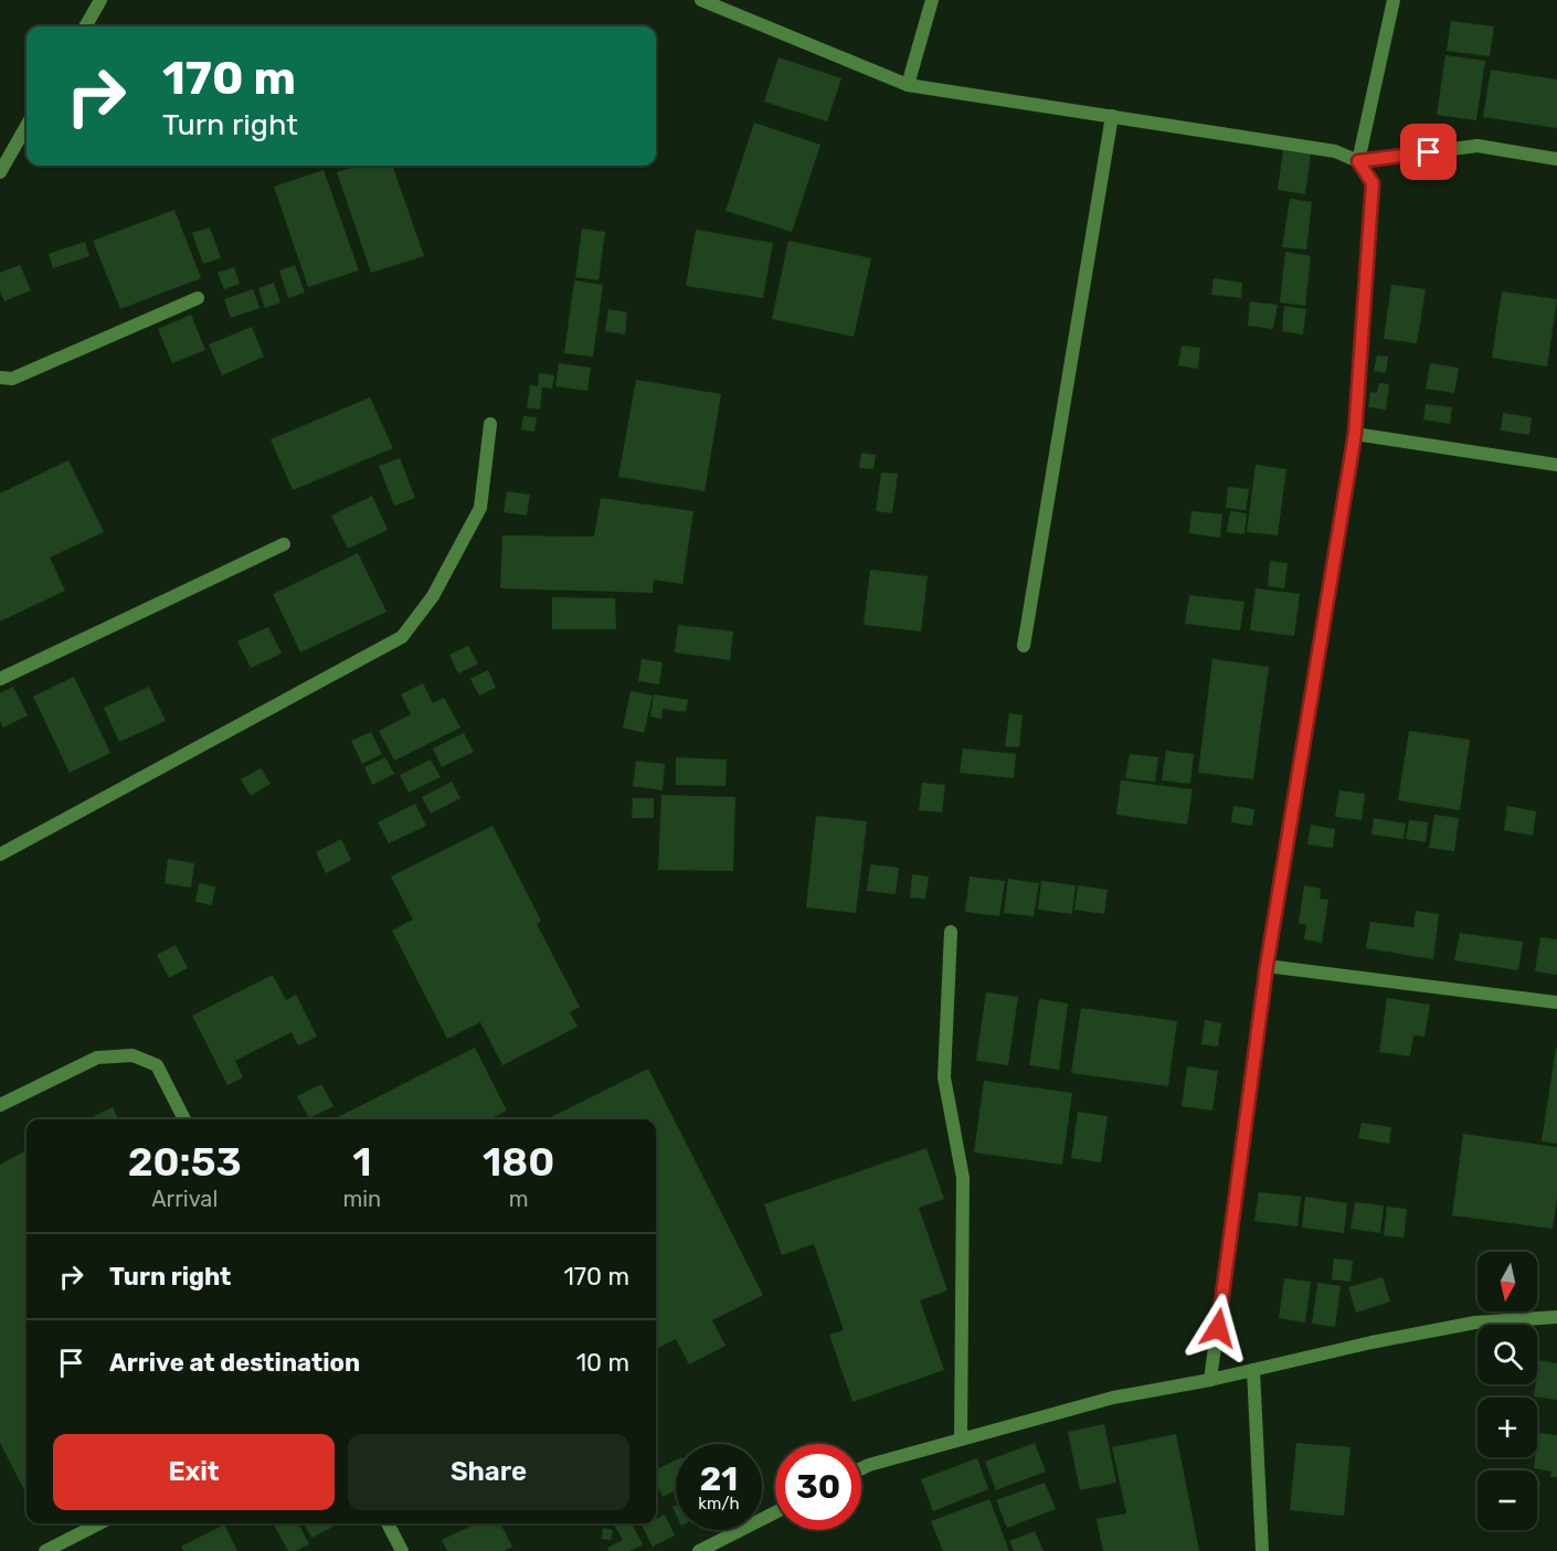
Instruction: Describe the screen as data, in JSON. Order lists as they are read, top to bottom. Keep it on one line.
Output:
{"north":"bottom","page":{"turn":["170 m","Turn right"],"eta":["20:53","Arrival","1","min","180","m"],"list":[{"name":"Turn right","value":"170 m"},{"name":"Arrive at destination","value":"10 m"}],"map_buttons":["+","−"],"buttons":["Exit","Share"],"speed":"21 km/h","limit":"30"}}
